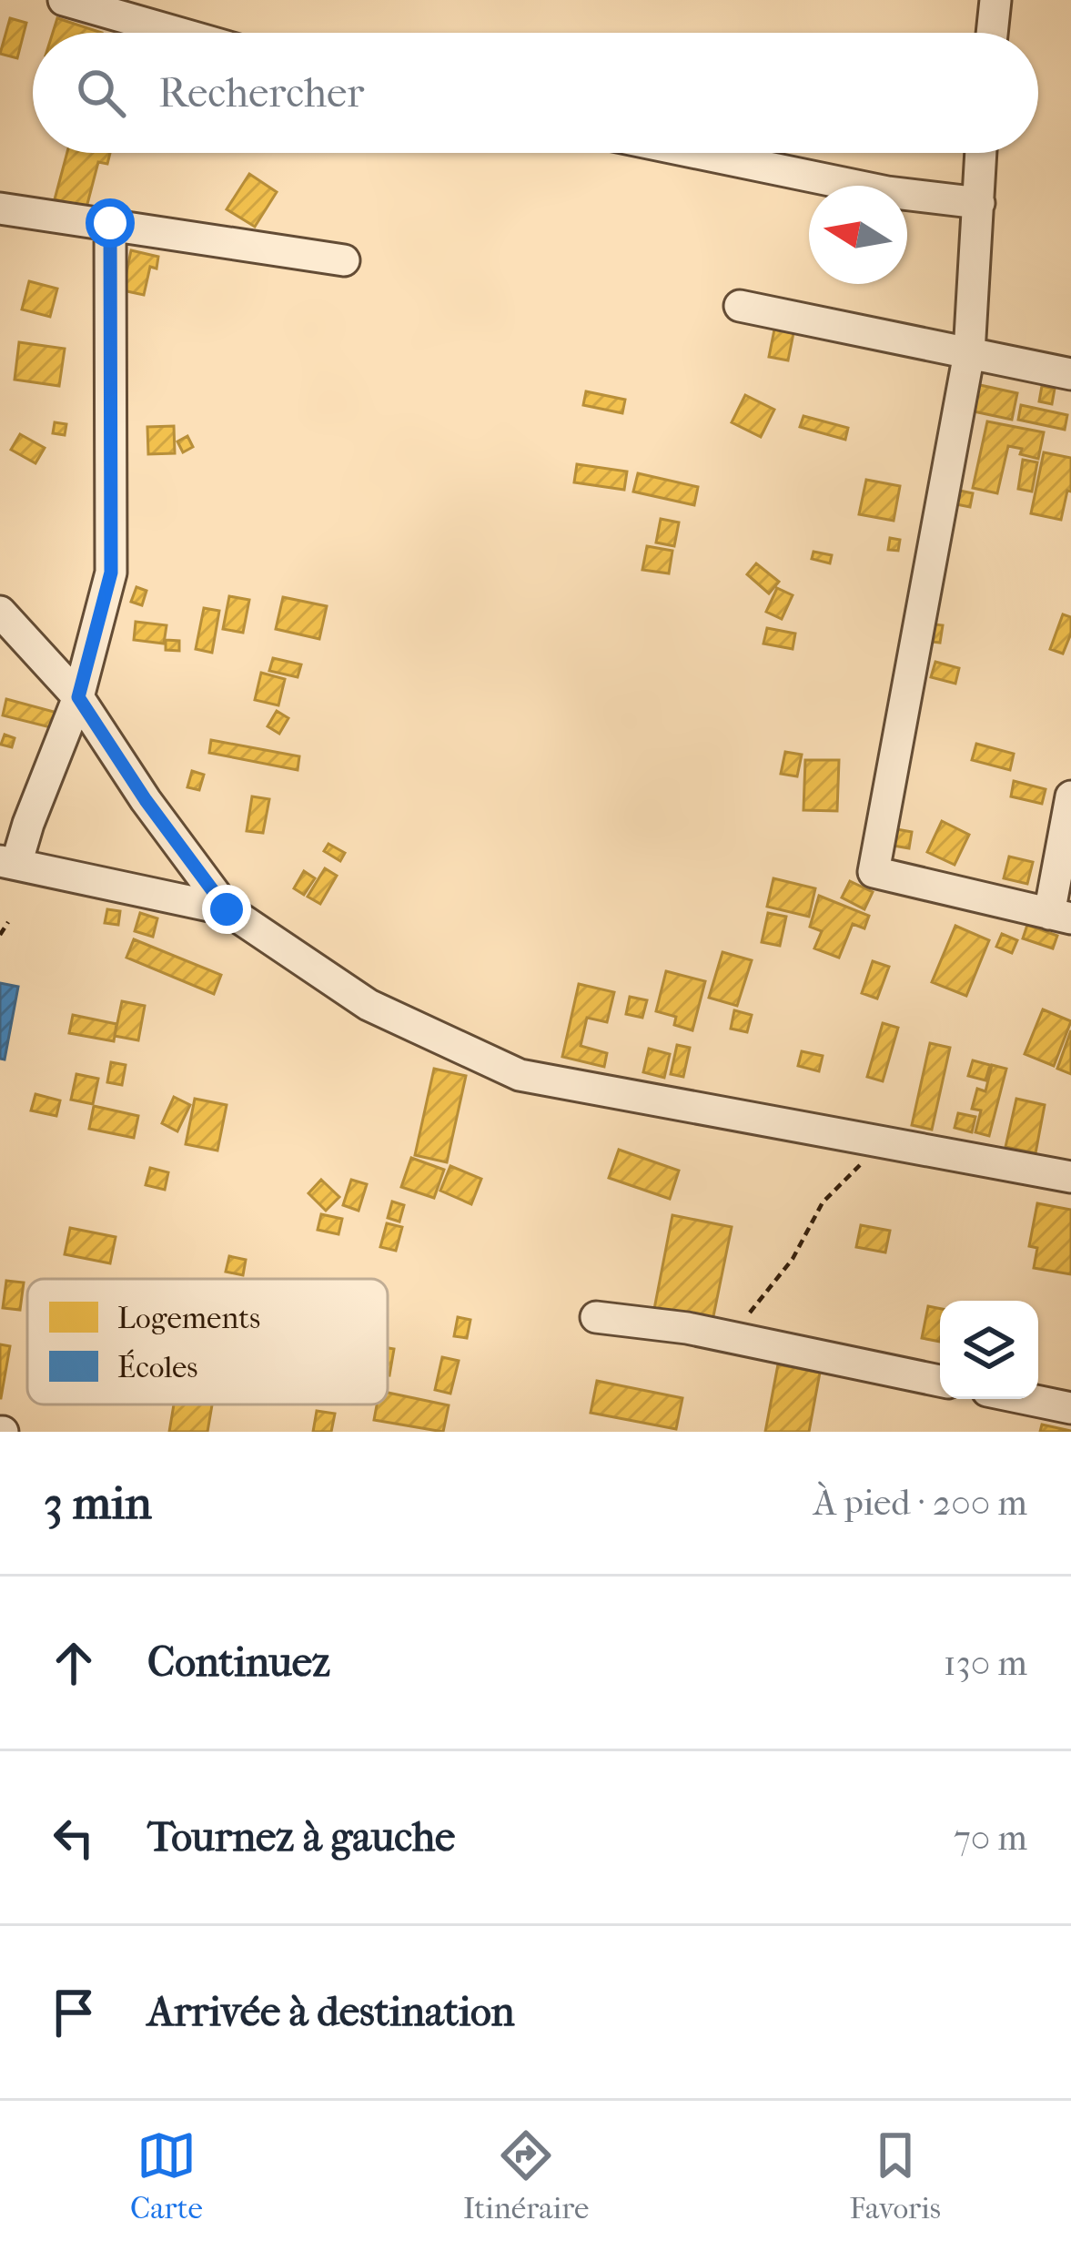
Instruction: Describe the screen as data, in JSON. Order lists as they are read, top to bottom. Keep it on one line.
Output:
{"legend":["Logements","Écoles"],"north":"left","page":{"search":"Rechercher","heading":["3 min","À pied · 200 m"],"list":[["Continuez","130 m"],["Tournez à gauche","70 m"],"Arrivée à destination"],"nav":["Carte","Itinéraire","Favoris"]}}
